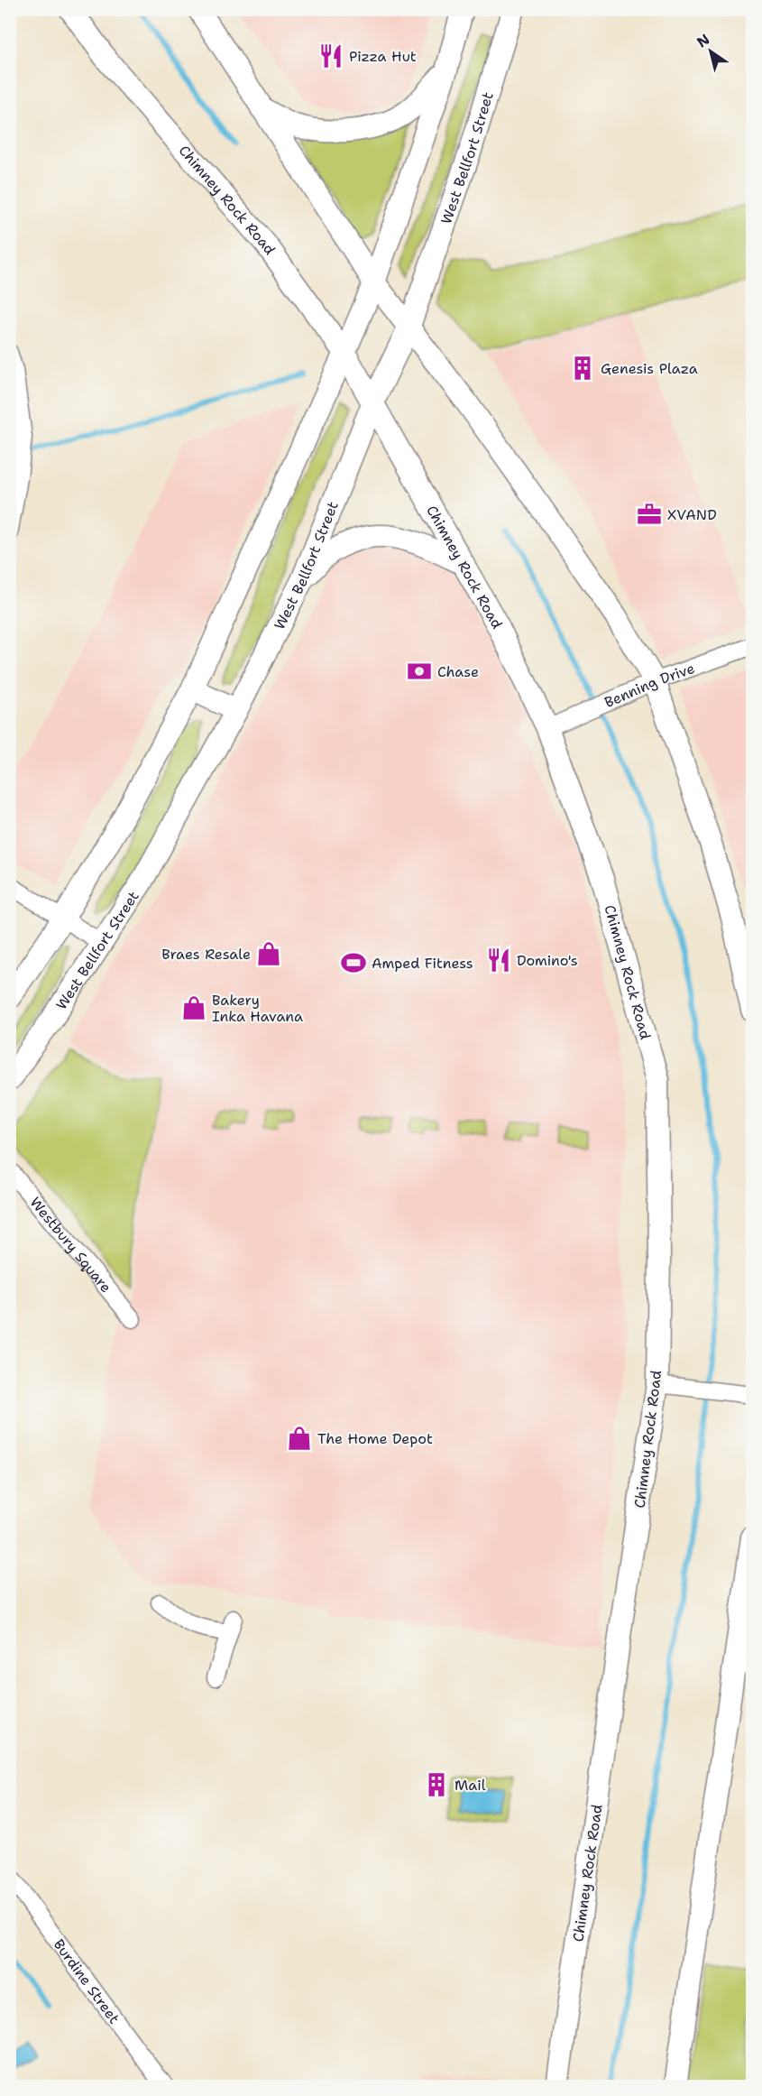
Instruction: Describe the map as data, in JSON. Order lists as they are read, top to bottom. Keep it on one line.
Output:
{"streets":{"main road":["West Bellfort Street","Chimney Rock Road"],"street":["Benning Drive","Westbury Square","Burdine Street"]},"crossings":[["West Bellfort Street","Chimney Rock Road"],["Chimney Rock Road","Benning Drive"]],"places":{"restaurant":["Pizza Hut","Domino's"],"building":["Genesis Plaza","Mail"],"office":["XVAND"],"bank":["Chase"],"shop":["Braes Resale","Bakery Inka Havana","The Home Depot"],"sports":["Amped Fitness"]},"north":"top left"}
